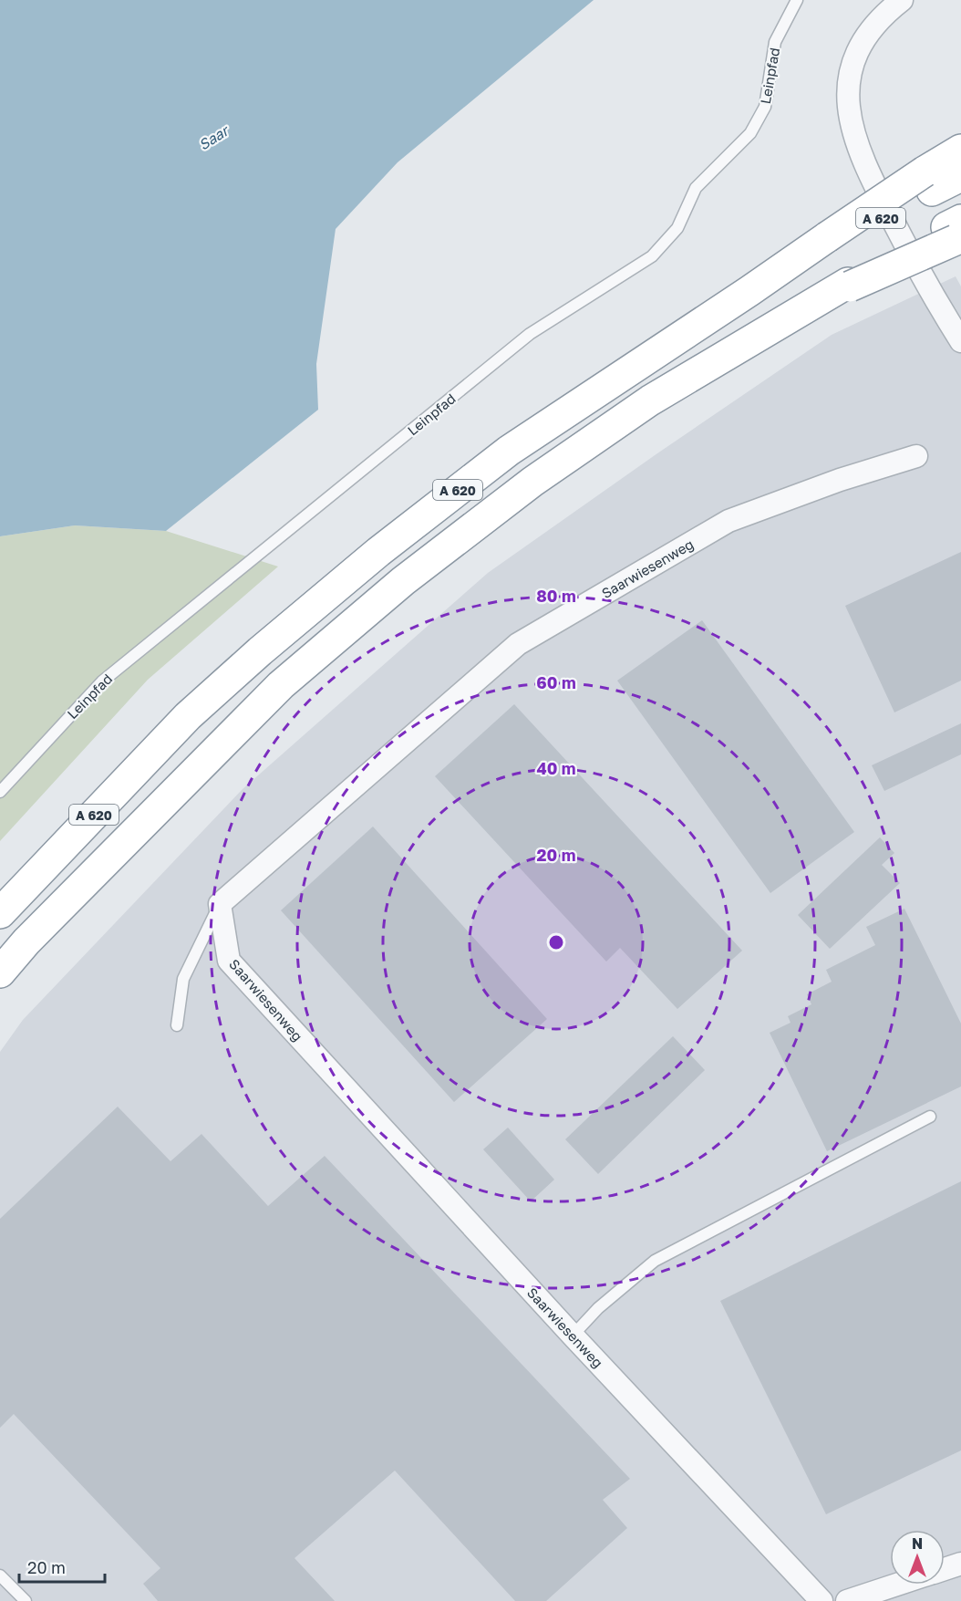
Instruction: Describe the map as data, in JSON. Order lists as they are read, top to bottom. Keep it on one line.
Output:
{"streets":{"highway":["A 620"],"street":["Saarwiesenweg"],"lane":["Leinpfad"]},"water":["Saar"],"scale_bar":"20 m","north":"top","rings":["80 m","60 m","40 m","20 m"]}
